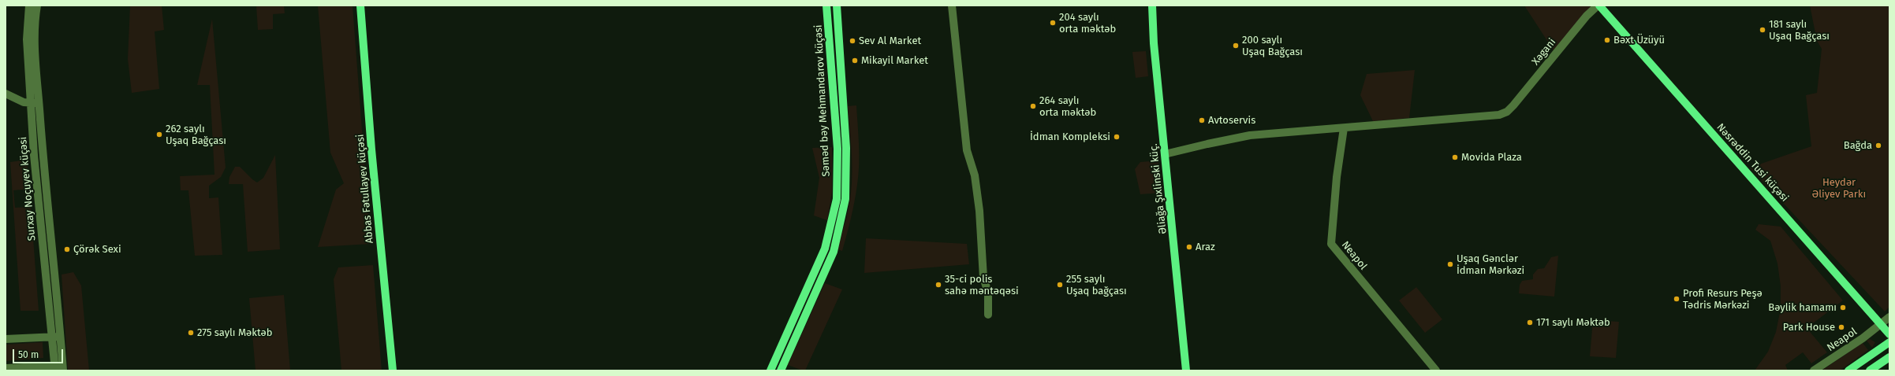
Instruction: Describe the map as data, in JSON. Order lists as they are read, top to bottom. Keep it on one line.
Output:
{"streets":{"main road":["Səməd bəy Mehmandarov küçəsi","Nəsrəddin Tusi küçəsi","Abbas Fətullayev küçəsi","Əliağa Şıxlinski küç."],"street":["Xəgani","Surxay Noçuyev küçəsi","Neapol"]},"crossings":[["Xəgani","Nəsrəddin Tusi küçəsi"],["Xəgani","Neapol"],["Nəsrəddin Tusi küçəsi","Neapol"]],"parks":["Heydər Əliyev Parkı"],"places":["204 saylı orta məktəb","181 saylı Uşaq Bağçası","Bəxt Üzüyü","Sev Al Market","200 saylı Uşaq Bağçası","Mikayil Market","264 saylı orta məktəb","Avtoservis","262 saylı Uşaq Bağçası","İdman Kompleksi","Bağda","Movida Plaza","Araz","Çörək Sexi","Uşaq Gənclər İdman Mərkəzi","35-ci polis sahə məntəqəsi","255 saylı Uşaq bağçası","Profi Resurs Peşə Tədris Mərkəzi","Bəylik hamamı","171 saylı Məktəb","Park House","275 saylı Məktəb"],"scale_bar":"50 m"}
